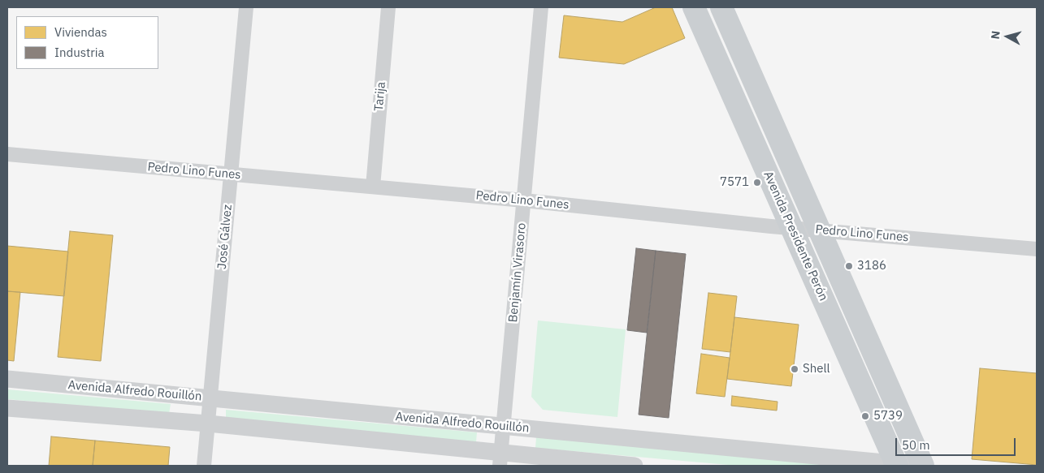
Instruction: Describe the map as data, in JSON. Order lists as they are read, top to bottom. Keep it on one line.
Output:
{"streets":{"main road":["Avenida Presidente Perón"],"street":["Tarija","Pedro Lino Funes","José Gálvez","Benjamín Virasoro","Avenida Alfredo Rouillón"]},"crossings":[["Tarija","Pedro Lino Funes"],["Pedro Lino Funes","Avenida Presidente Perón"],["Pedro Lino Funes","José Gálvez"],["Pedro Lino Funes","Benjamín Virasoro"],["Avenida Presidente Perón","Avenida Alfredo Rouillón"],["José Gálvez","Avenida Alfredo Rouillón"],["Benjamín Virasoro","Avenida Alfredo Rouillón"]],"places":["7571","3186","Shell","5739"],"legend":["Viviendas","Industria"],"scale_bar":"50 m","north":"left"}
